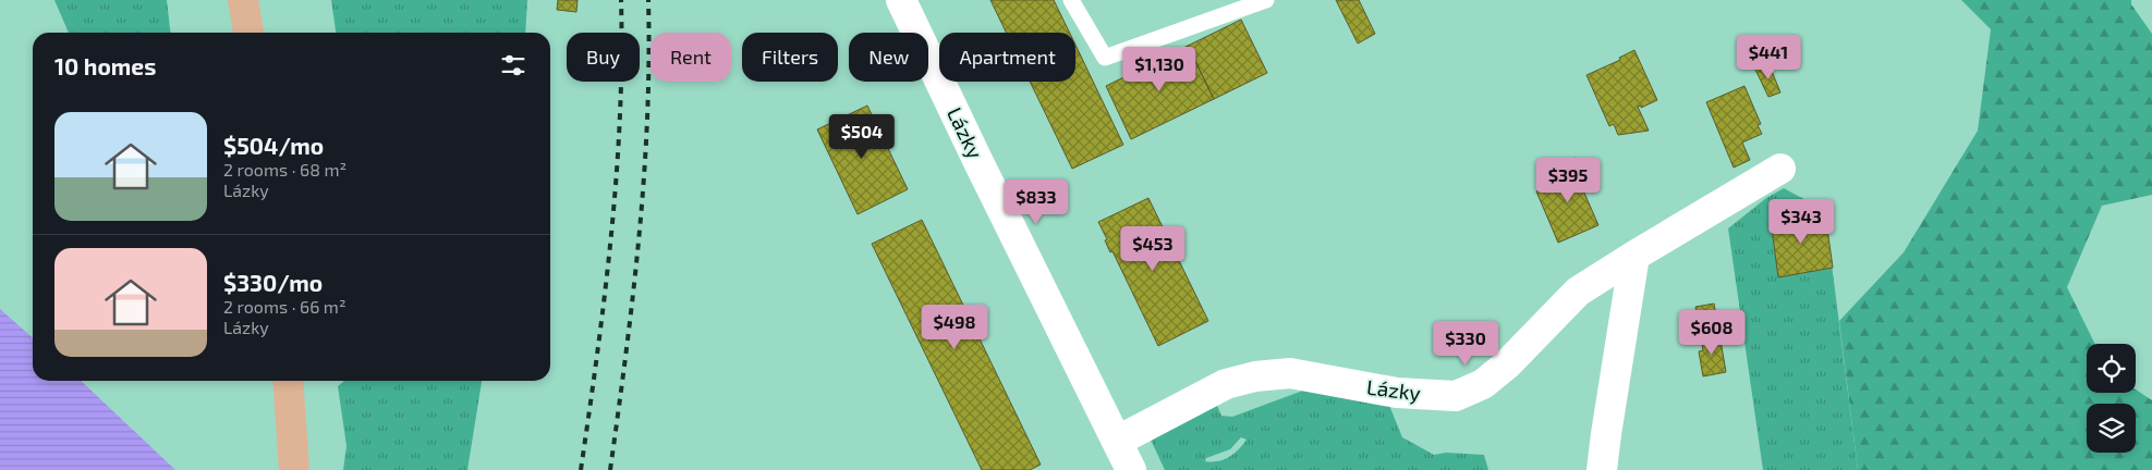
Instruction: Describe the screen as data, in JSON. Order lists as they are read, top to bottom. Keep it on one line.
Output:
{"streets":{"street":["Lázky"]},"page":{"chip":["Buy","Rent","Filters","New","Apartment"],"heading":"10 homes","price":["$441","$1,130","$504","$395","$833","$343","$453","$498","$608","$330"],"list":[{"name":"$504/mo","note":"2 rooms · 68 m² · Lázky"},{"name":"$330/mo","note":"2 rooms · 66 m² · Lázky"}]}}
